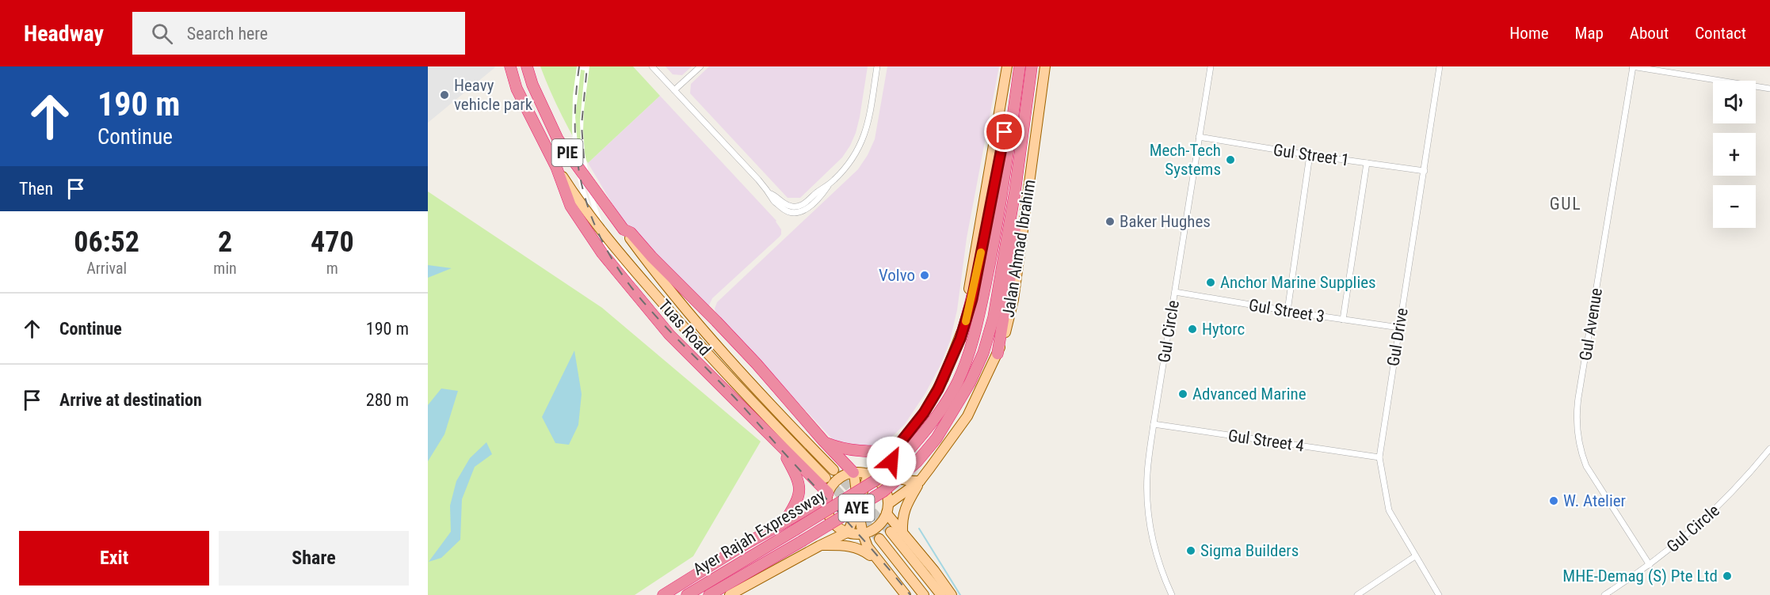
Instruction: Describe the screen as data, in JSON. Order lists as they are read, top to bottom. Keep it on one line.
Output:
{"streets":{"highway":["PIE","AYE","Ayer Rajah Expressway"],"main road":["Jalan Ahmad Ibrahim","Tuas Road"],"street":["Gul Street 1","Gul Street 3","Gul Avenue","Gul Circle","Gul Drive","Gul Street 4"]},"crossings":[["PIE","Tuas Road"],["Gul Street 1","Gul Circle"],["Gul Street 1","Gul Drive"],["Gul Street 3","Gul Circle"],["Gul Street 3","Gul Drive"],["Gul Avenue","Gul Circle"],["Gul Circle","Gul Street 4"],["Gul Drive","Gul Street 4"]],"districts":["GUL"],"places":["Heavy vehicle park","Mech-Tech Systems","Baker Hughes","Volvo","Anchor Marine Supplies","Hytorc","Advanced Marine","W. Atelier","Sigma Builders","MHE-Demag (S) Pte Ltd"],"page":{"header":"Headway","search":"Search here","nav":["Home","Map","About","Contact"],"turn":["190 m","Continue"],"map_buttons":["+","−"],"then":"Then","eta":["06:52","Arrival","2","min","470","m"],"list":[{"name":"Continue","value":"190 m"},{"name":"Arrive at destination","value":"280 m"}],"buttons":["Exit","Share"]}}
